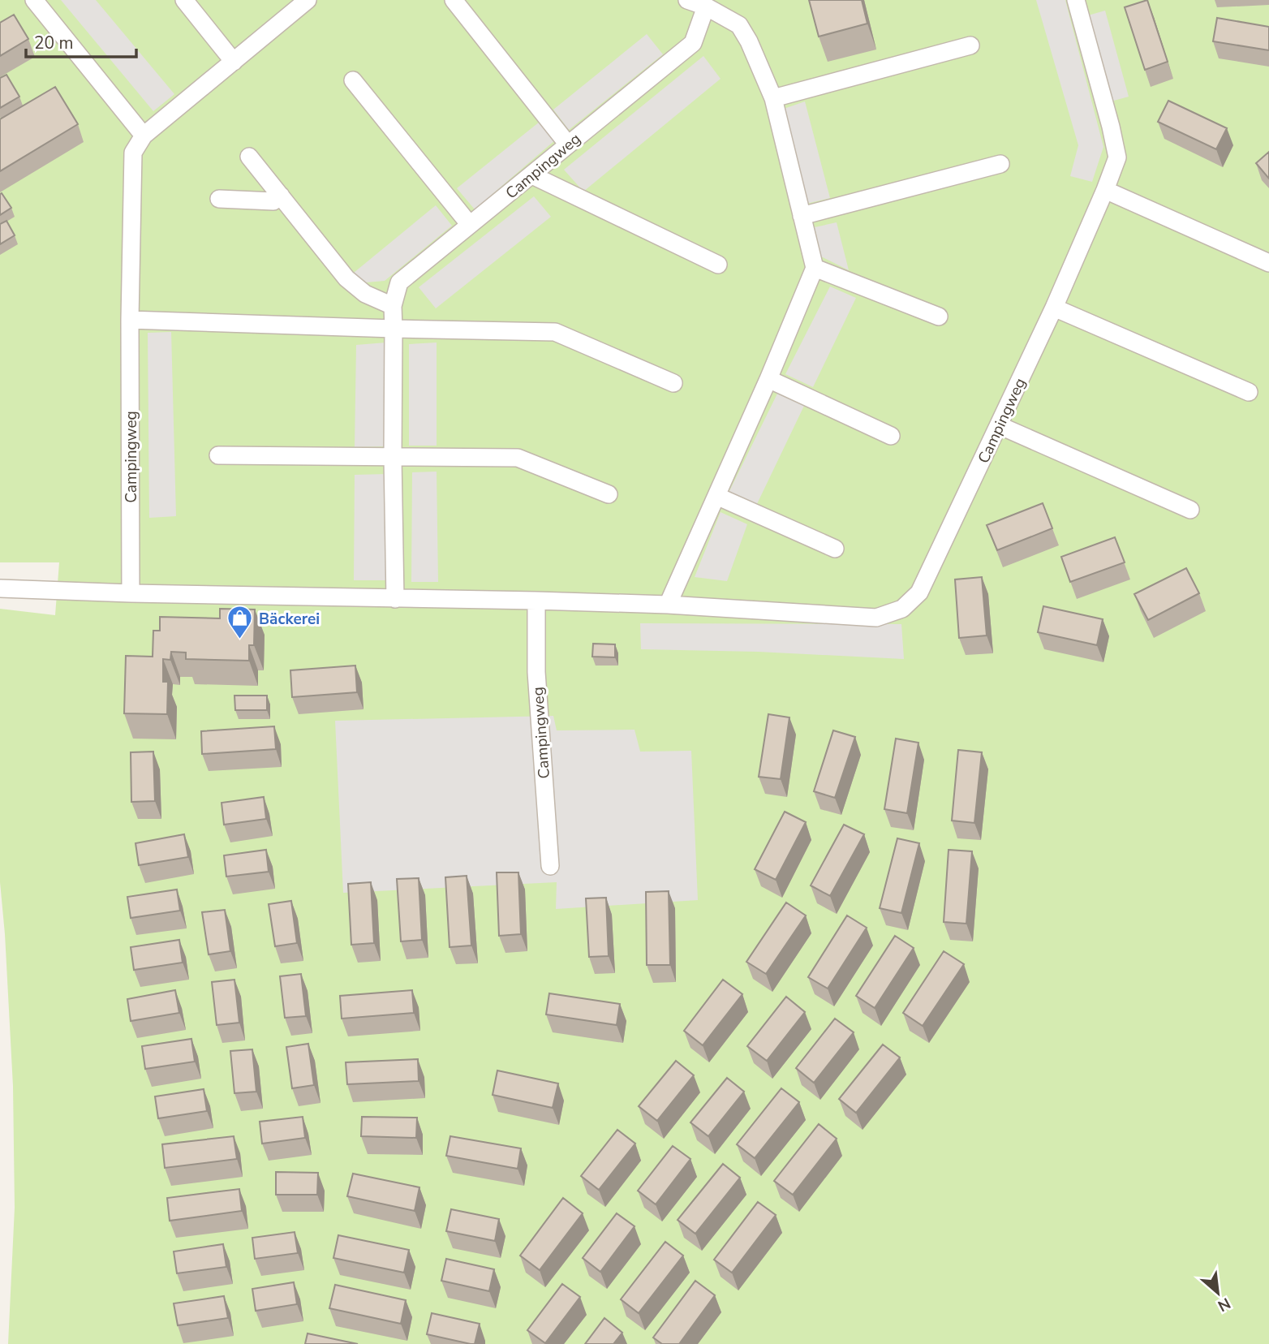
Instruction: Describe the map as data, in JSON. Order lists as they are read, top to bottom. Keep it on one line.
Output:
{"streets":{"lane":["Campingweg"]},"places":{"shop":["Bäckerei"]},"scale_bar":"20 m","north":"bottom right"}
